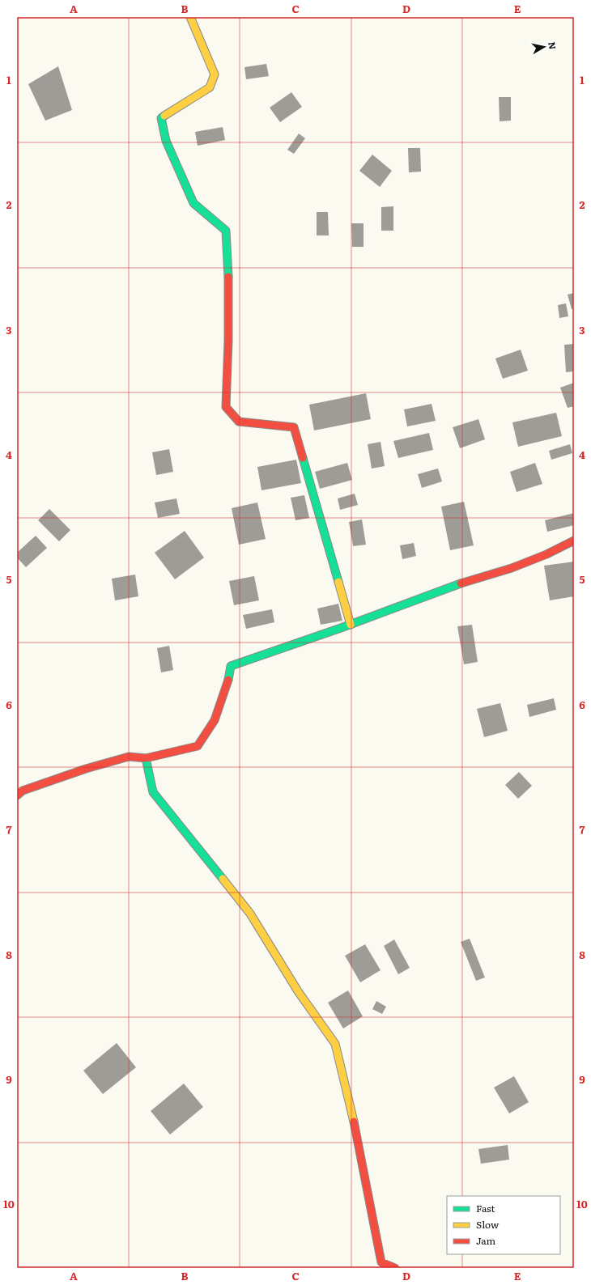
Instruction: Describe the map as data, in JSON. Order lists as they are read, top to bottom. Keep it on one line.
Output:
{"legend":["Fast","Slow","Jam"],"north":"right","grid":{"columns":["A","B","C","D","E"],"rows":["1","2","3","4","5","6","7","8","9","10"]}}
